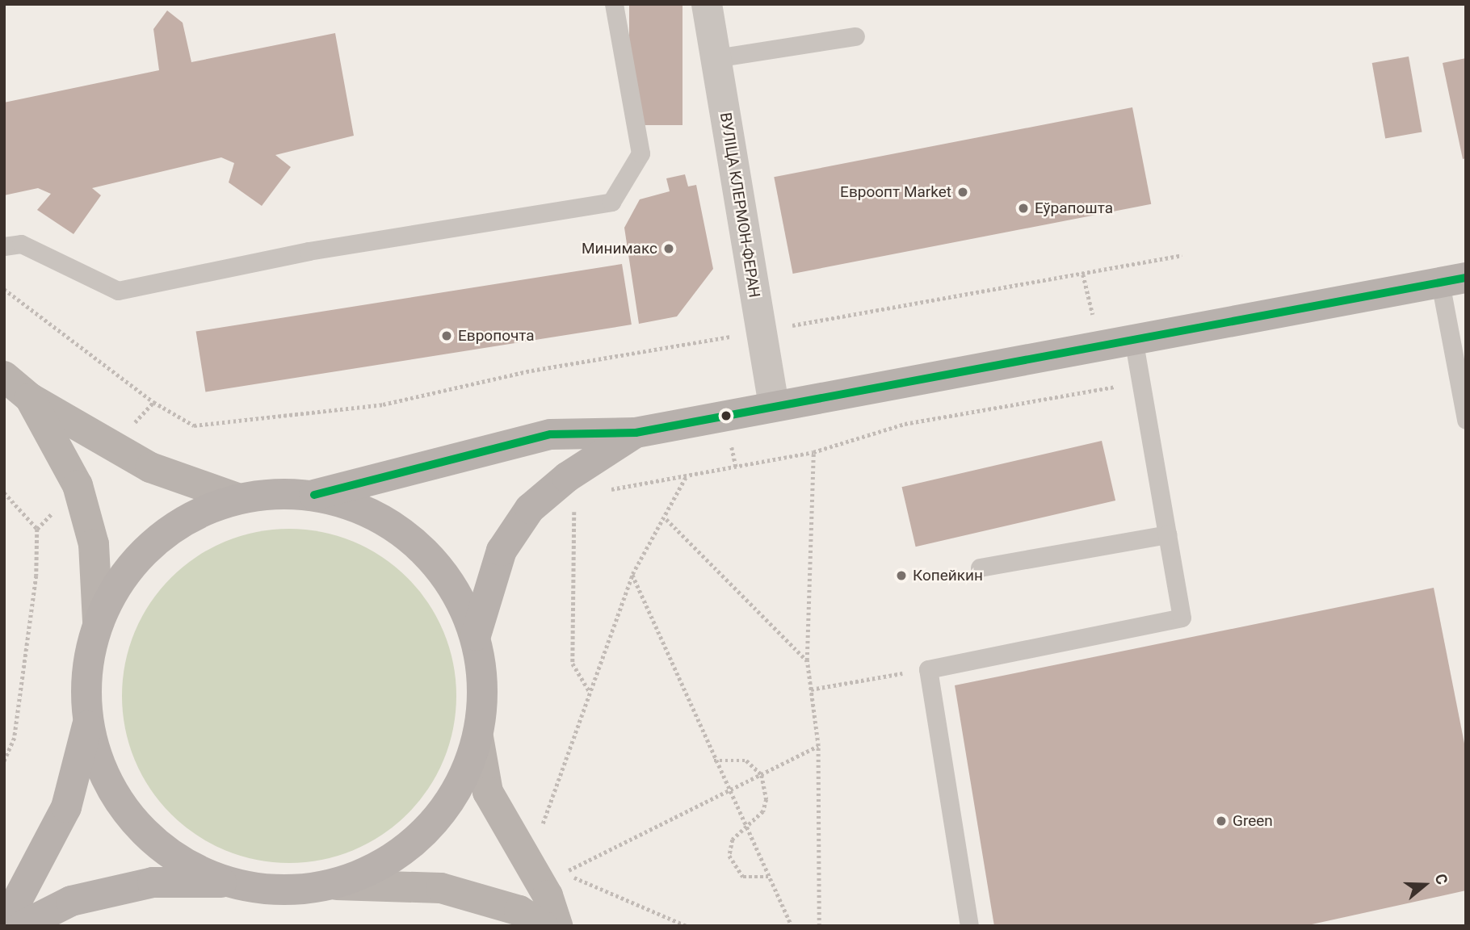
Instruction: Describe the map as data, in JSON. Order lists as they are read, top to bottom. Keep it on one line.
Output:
{"streets":{"street":["ВУЛІЦА КЛЕРМОН-ФЕРАН"]},"places":["Евроопт Market","Еўрапошта","Минимакс","Европочта","Копейкин","Green"],"north":"right"}
